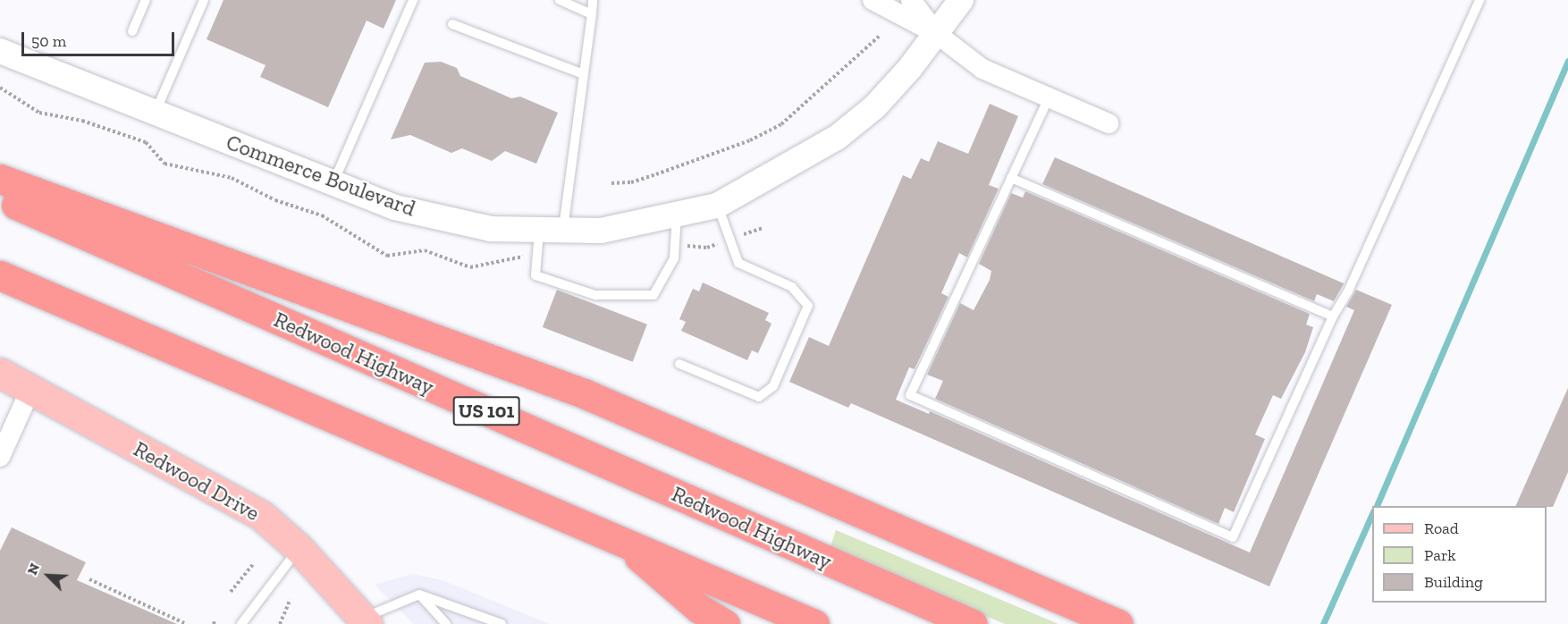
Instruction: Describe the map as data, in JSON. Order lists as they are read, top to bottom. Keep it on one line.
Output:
{"streets":{"highway":["Redwood Highway","US 101"],"main road":["Redwood Drive"],"street":["Commerce Boulevard"]},"legend":["Road","Park","Building"],"scale_bar":"50 m","north":"top left"}
